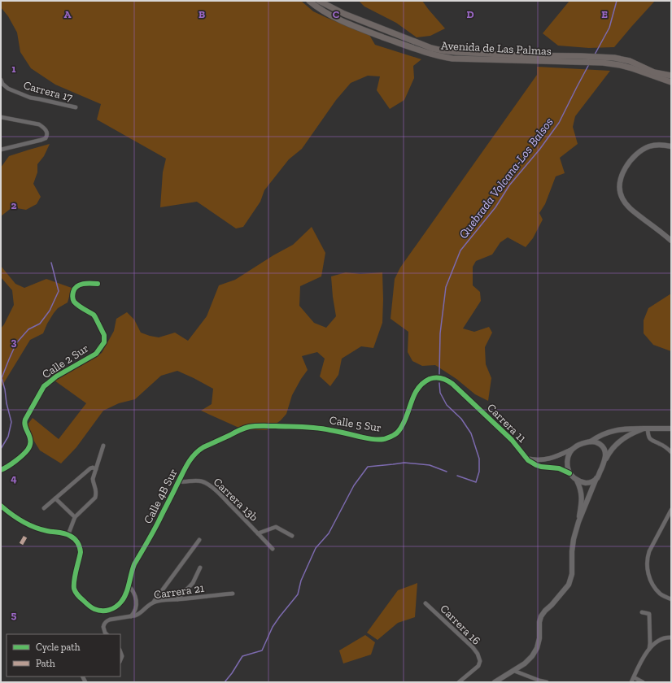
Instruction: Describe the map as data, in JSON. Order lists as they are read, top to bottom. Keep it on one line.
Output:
{"streets":{"main road":["Avenida de Las Palmas"],"street":["Carrera 17","Calle 2 Sur","Carrera 11","Calle 5 Sur","Calle 4B Sur","Carrera 13b","Carrera 21","Carrera 16"]},"crossings":[["Carrera 11","Calle 5 Sur"],["Calle 5 Sur","Calle 4B Sur"],["Calle 4B Sur","Carrera 13b"]],"water":["Quebrada Volcana-Los Balsos"],"legend":["Cycle path","Path"],"grid":{"columns":["A","B","C","D","E"],"rows":["1","2","3","4","5"]}}
